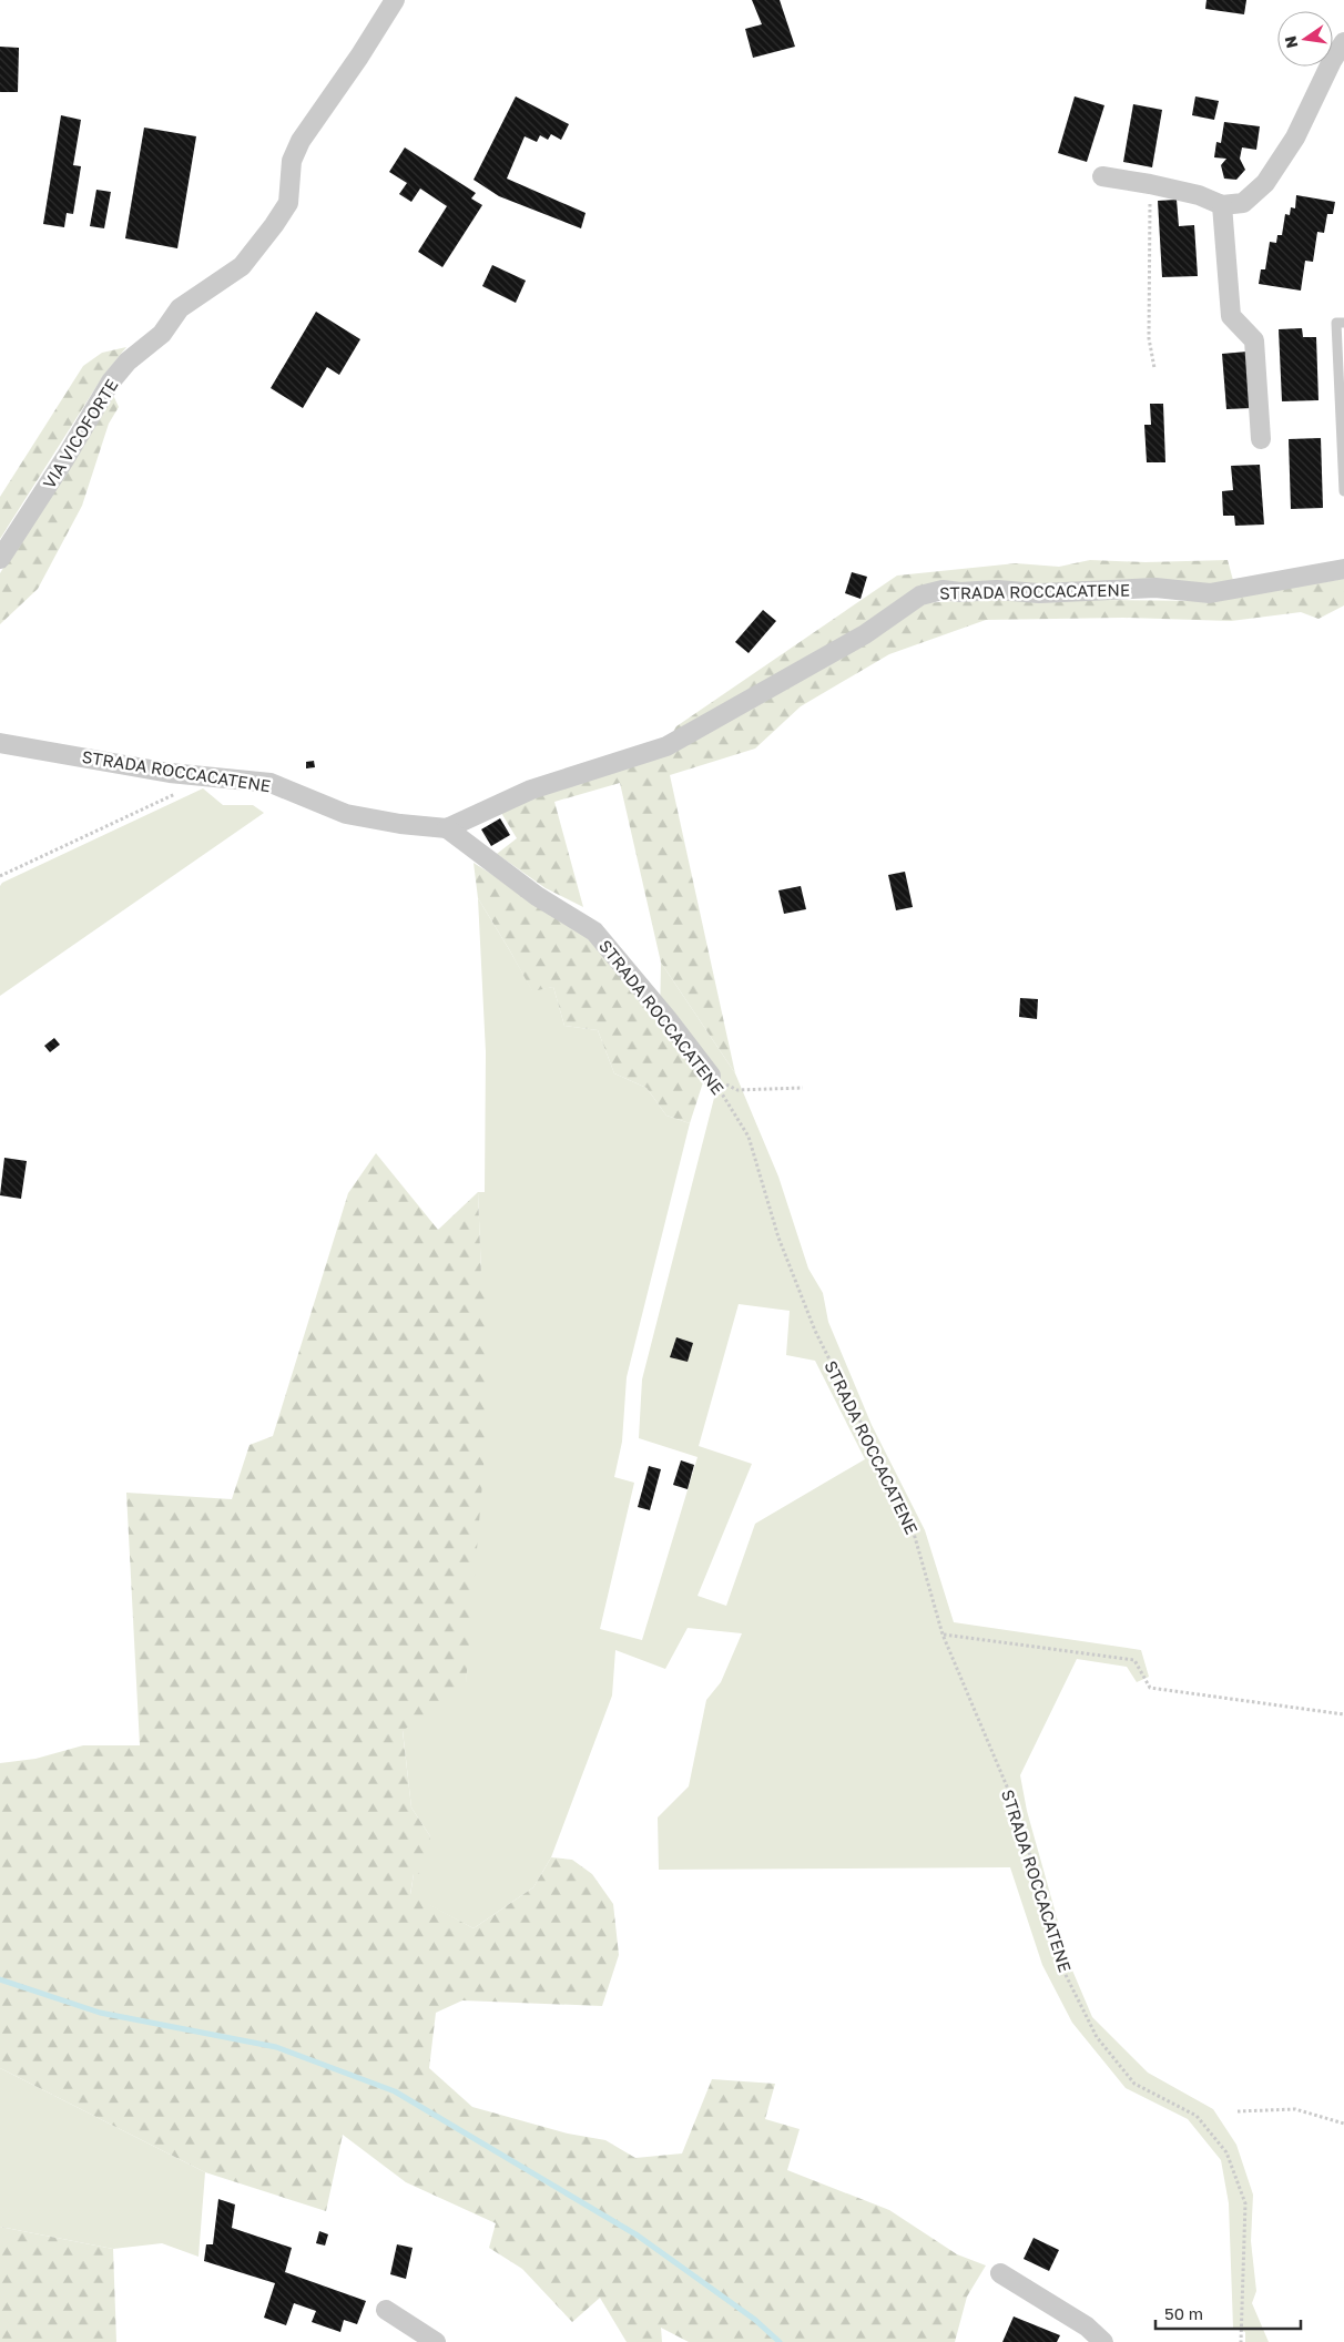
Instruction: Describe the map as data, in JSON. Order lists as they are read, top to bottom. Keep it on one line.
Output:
{"streets":{"street":["VIA VICOFORTE","STRADA ROCCACATENE"]},"scale_bar":"50 m","north":"left"}
